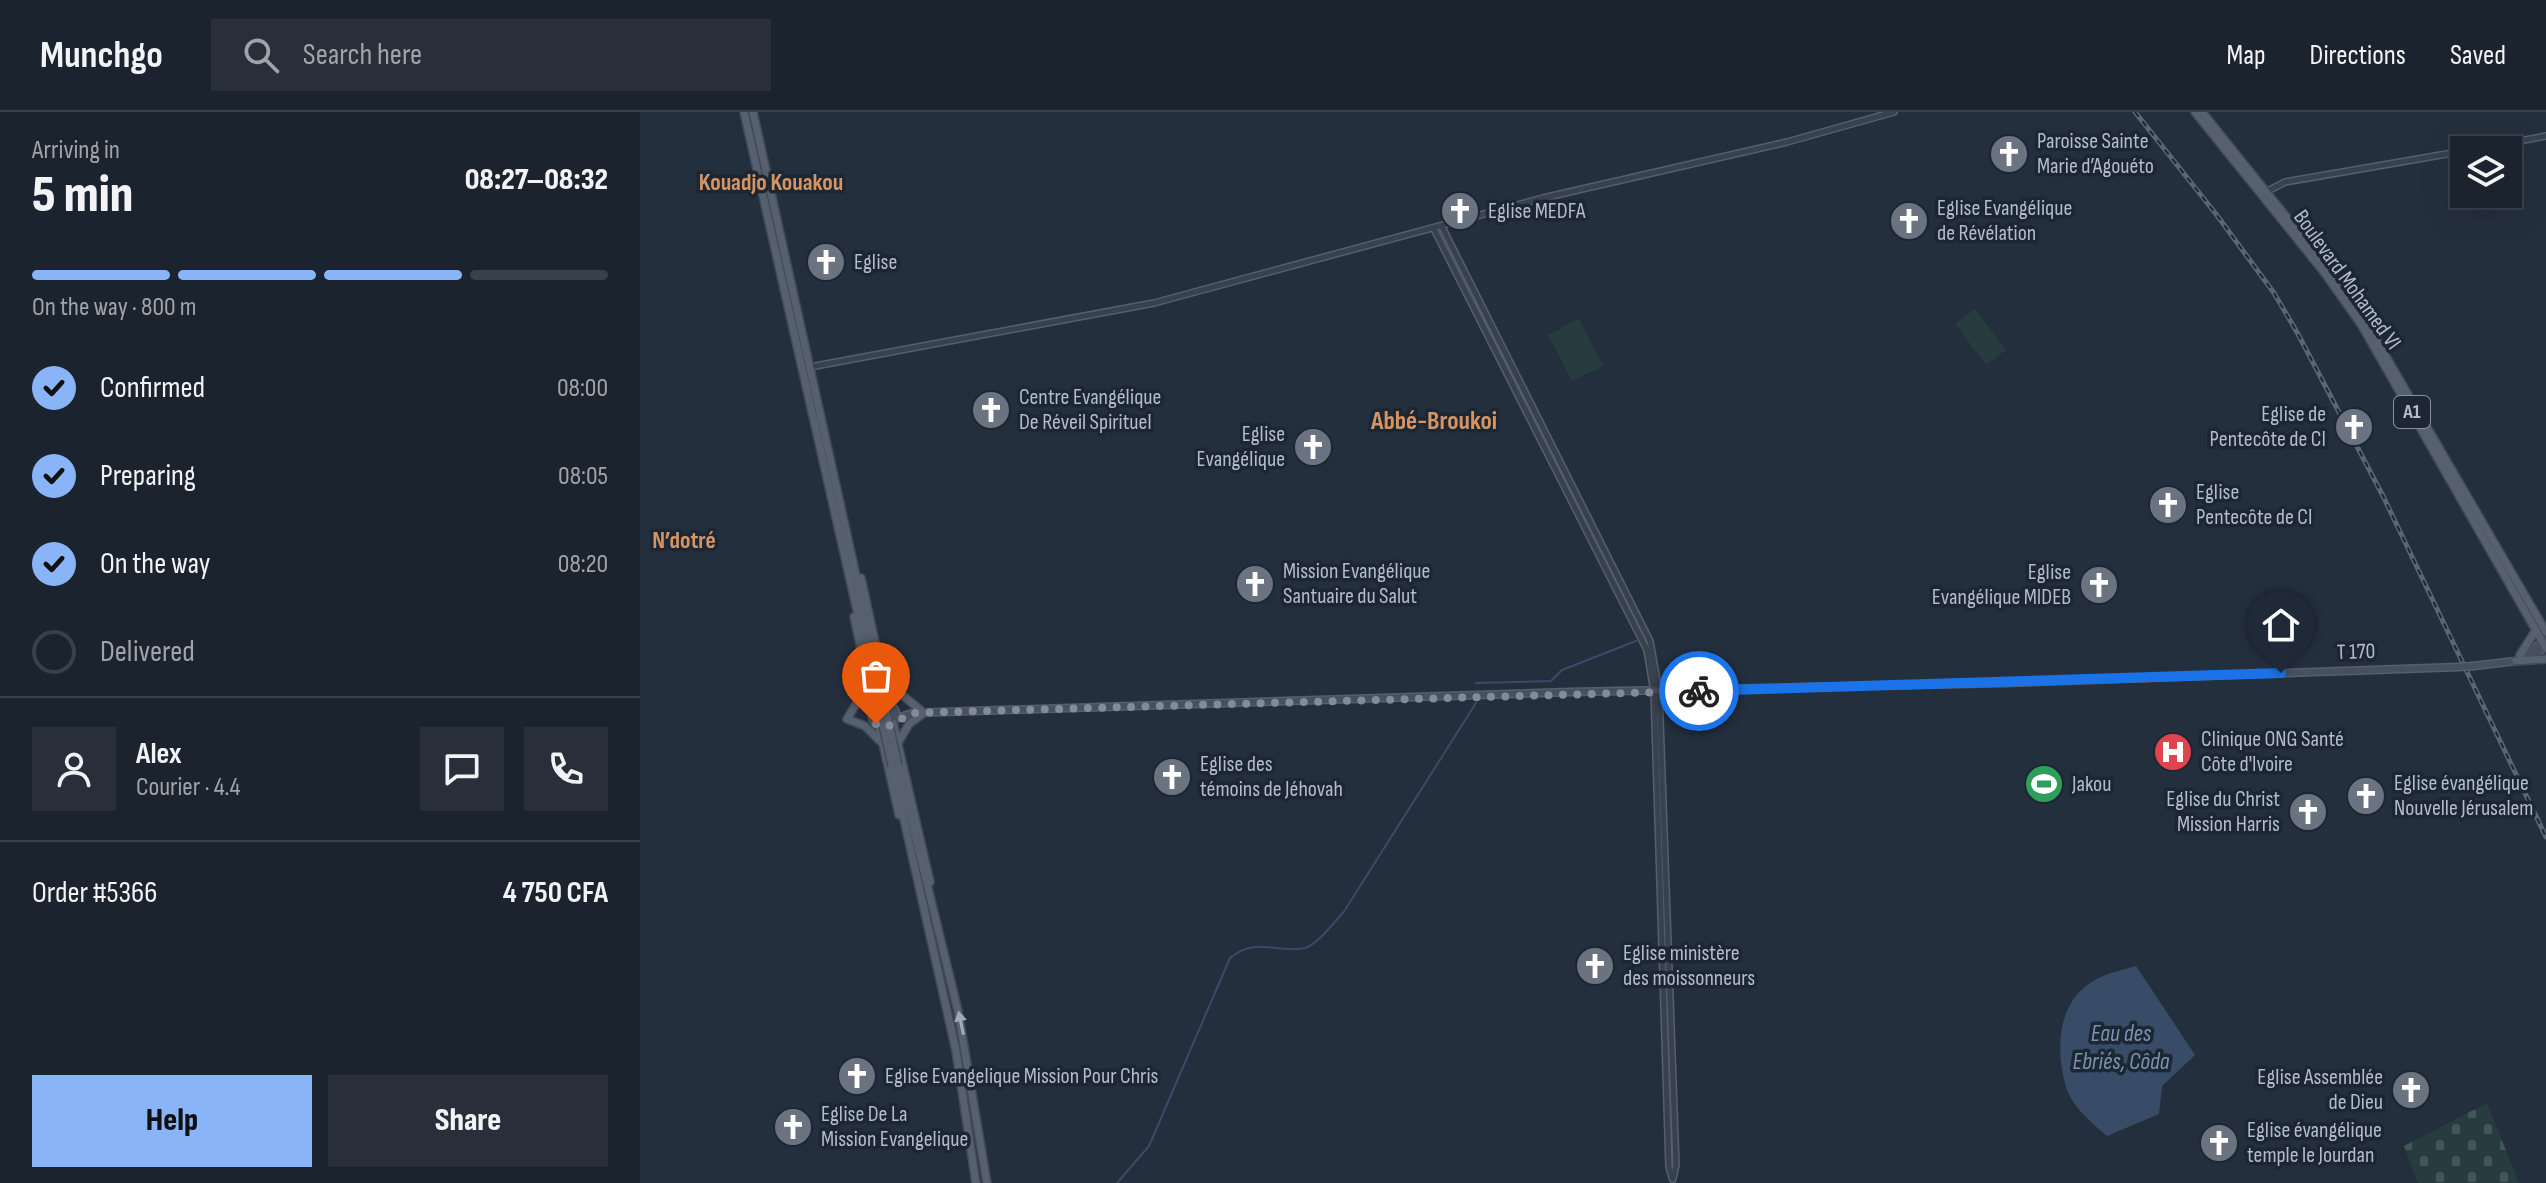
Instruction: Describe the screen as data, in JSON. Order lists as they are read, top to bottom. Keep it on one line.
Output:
{"streets":{"main road":["Boulevard Mohamed VI","A1","T 170"]},"districts":["Kouadjo Kouakou","Abbé-Broukoi","N’dotré"],"water":["Eau des Ebriés, Côda"],"places":{"church":["Paroisse Sainte Marie d’Agouéto","Eglise MEDFA","Eglise Evangélique de Révélation","Eglise","Centre Evangélique De Réveil Spirituel","Eglise de Pentecôte de CI","Eglise Evangélique","Eglise Pentecôte de CI","Mission Evangélique Santuaire du Salut","Eglise Evangélique MIDEB","Eglise des témoins de Jéhovah","Eglise évangélique Nouvelle Jérusalem","Eglise du Christ Mission Harris","Eglise ministère des moissonneurs","Eglise Evangelique Mission Pour Chris","Eglise Assemblée de Dieu","Eglise De La Mission Evangelique","Eglise évangélique temple le Jourdan"],"hospital":["Clinique ONG Santé Côte d'Ivoire"],"sports":["Jakou"]},"page":{"header":"Munchgo","search":"Search here","nav":["Map","Directions","Saved"],"heading":["5 min","Arriving in","08:27–08:32"],"panel":["Alex","Courier · 4.4","Order #5366","4 750 CFA"],"bar":"On the way · 800 m","list":[["Confirmed","08:00"],["Preparing","08:05"],["On the way","08:20"],"Delivered"],"buttons":["Help","Share"]}}
